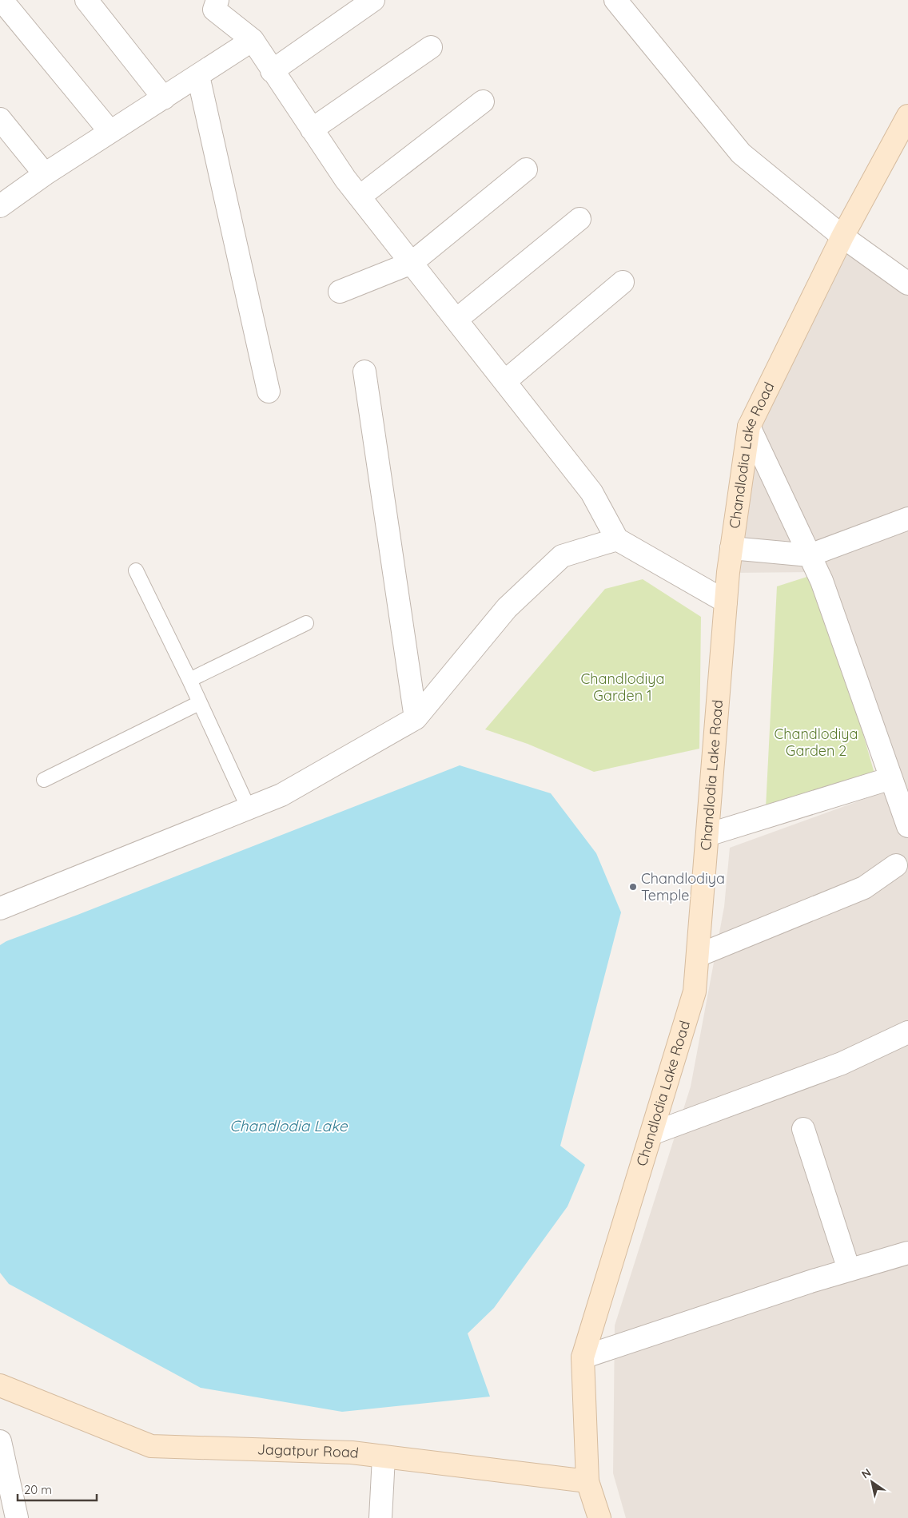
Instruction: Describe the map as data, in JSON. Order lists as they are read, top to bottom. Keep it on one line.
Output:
{"streets":{"street":["Chandlodia Lake Road","Jagatpur Road"]},"crossings":[["Chandlodia Lake Road","Jagatpur Road"]],"water":["Chandlodia Lake"],"parks":["Chandlodiya Garden 1","Chandlodiya Garden 2"],"places":["Chandlodiya Temple"],"scale_bar":"20 m","north":"top left"}
